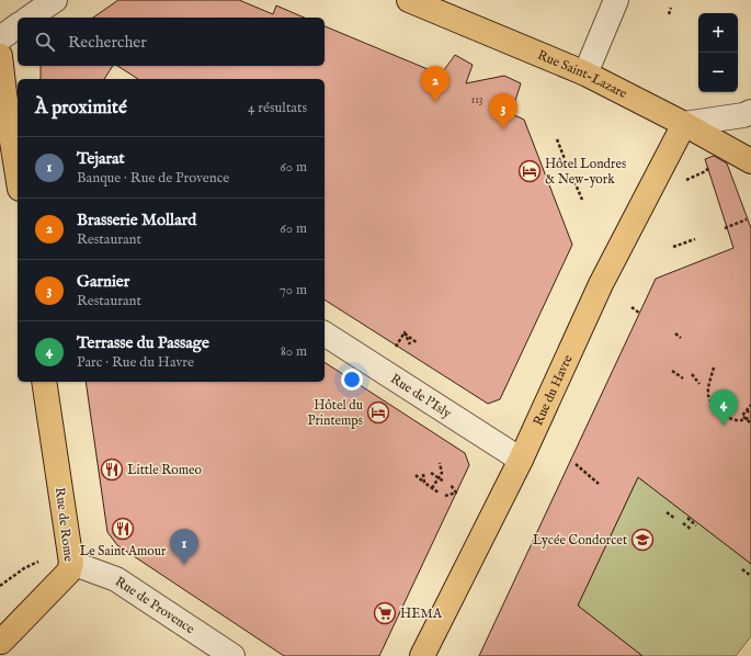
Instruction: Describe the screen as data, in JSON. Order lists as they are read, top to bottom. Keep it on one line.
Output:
{"streets":{"main road":["Rue Saint-Lazare","Rue du Havre","Rue de Rome"],"street":["Rue de l'Isly","Rue de Provence"]},"crossings":[["Rue Saint-Lazare","Rue du Havre"],["Rue du Havre","Rue de l'Isly"],["Rue de Rome","Rue de Provence"]],"places":{"hotel":["Hôtel Londres & New-york","Hôtel du Printemps"],"restaurant":["Little Romeo","Le Saint Amour"],"school or university":["Lycée Condorcet"],"supermarket":["HEMA"]},"house_numbers":["113"],"page":{"map_buttons":["+","−"],"search":"Rechercher","pins":["2","3","4","1"],"heading":["À proximité","4 résultats"],"list":[{"mark":"1","name":"Tejarat","note":"Banque · Rue de Provence","value":"60 m"},{"mark":"2","name":"Brasserie Mollard","note":"Restaurant","value":"60 m"},{"mark":"3","name":"Garnier","note":"Restaurant","value":"70 m"},{"mark":"4","name":"Terrasse du Passage","note":"Parc · Rue du Havre","value":"80 m"}]}}
